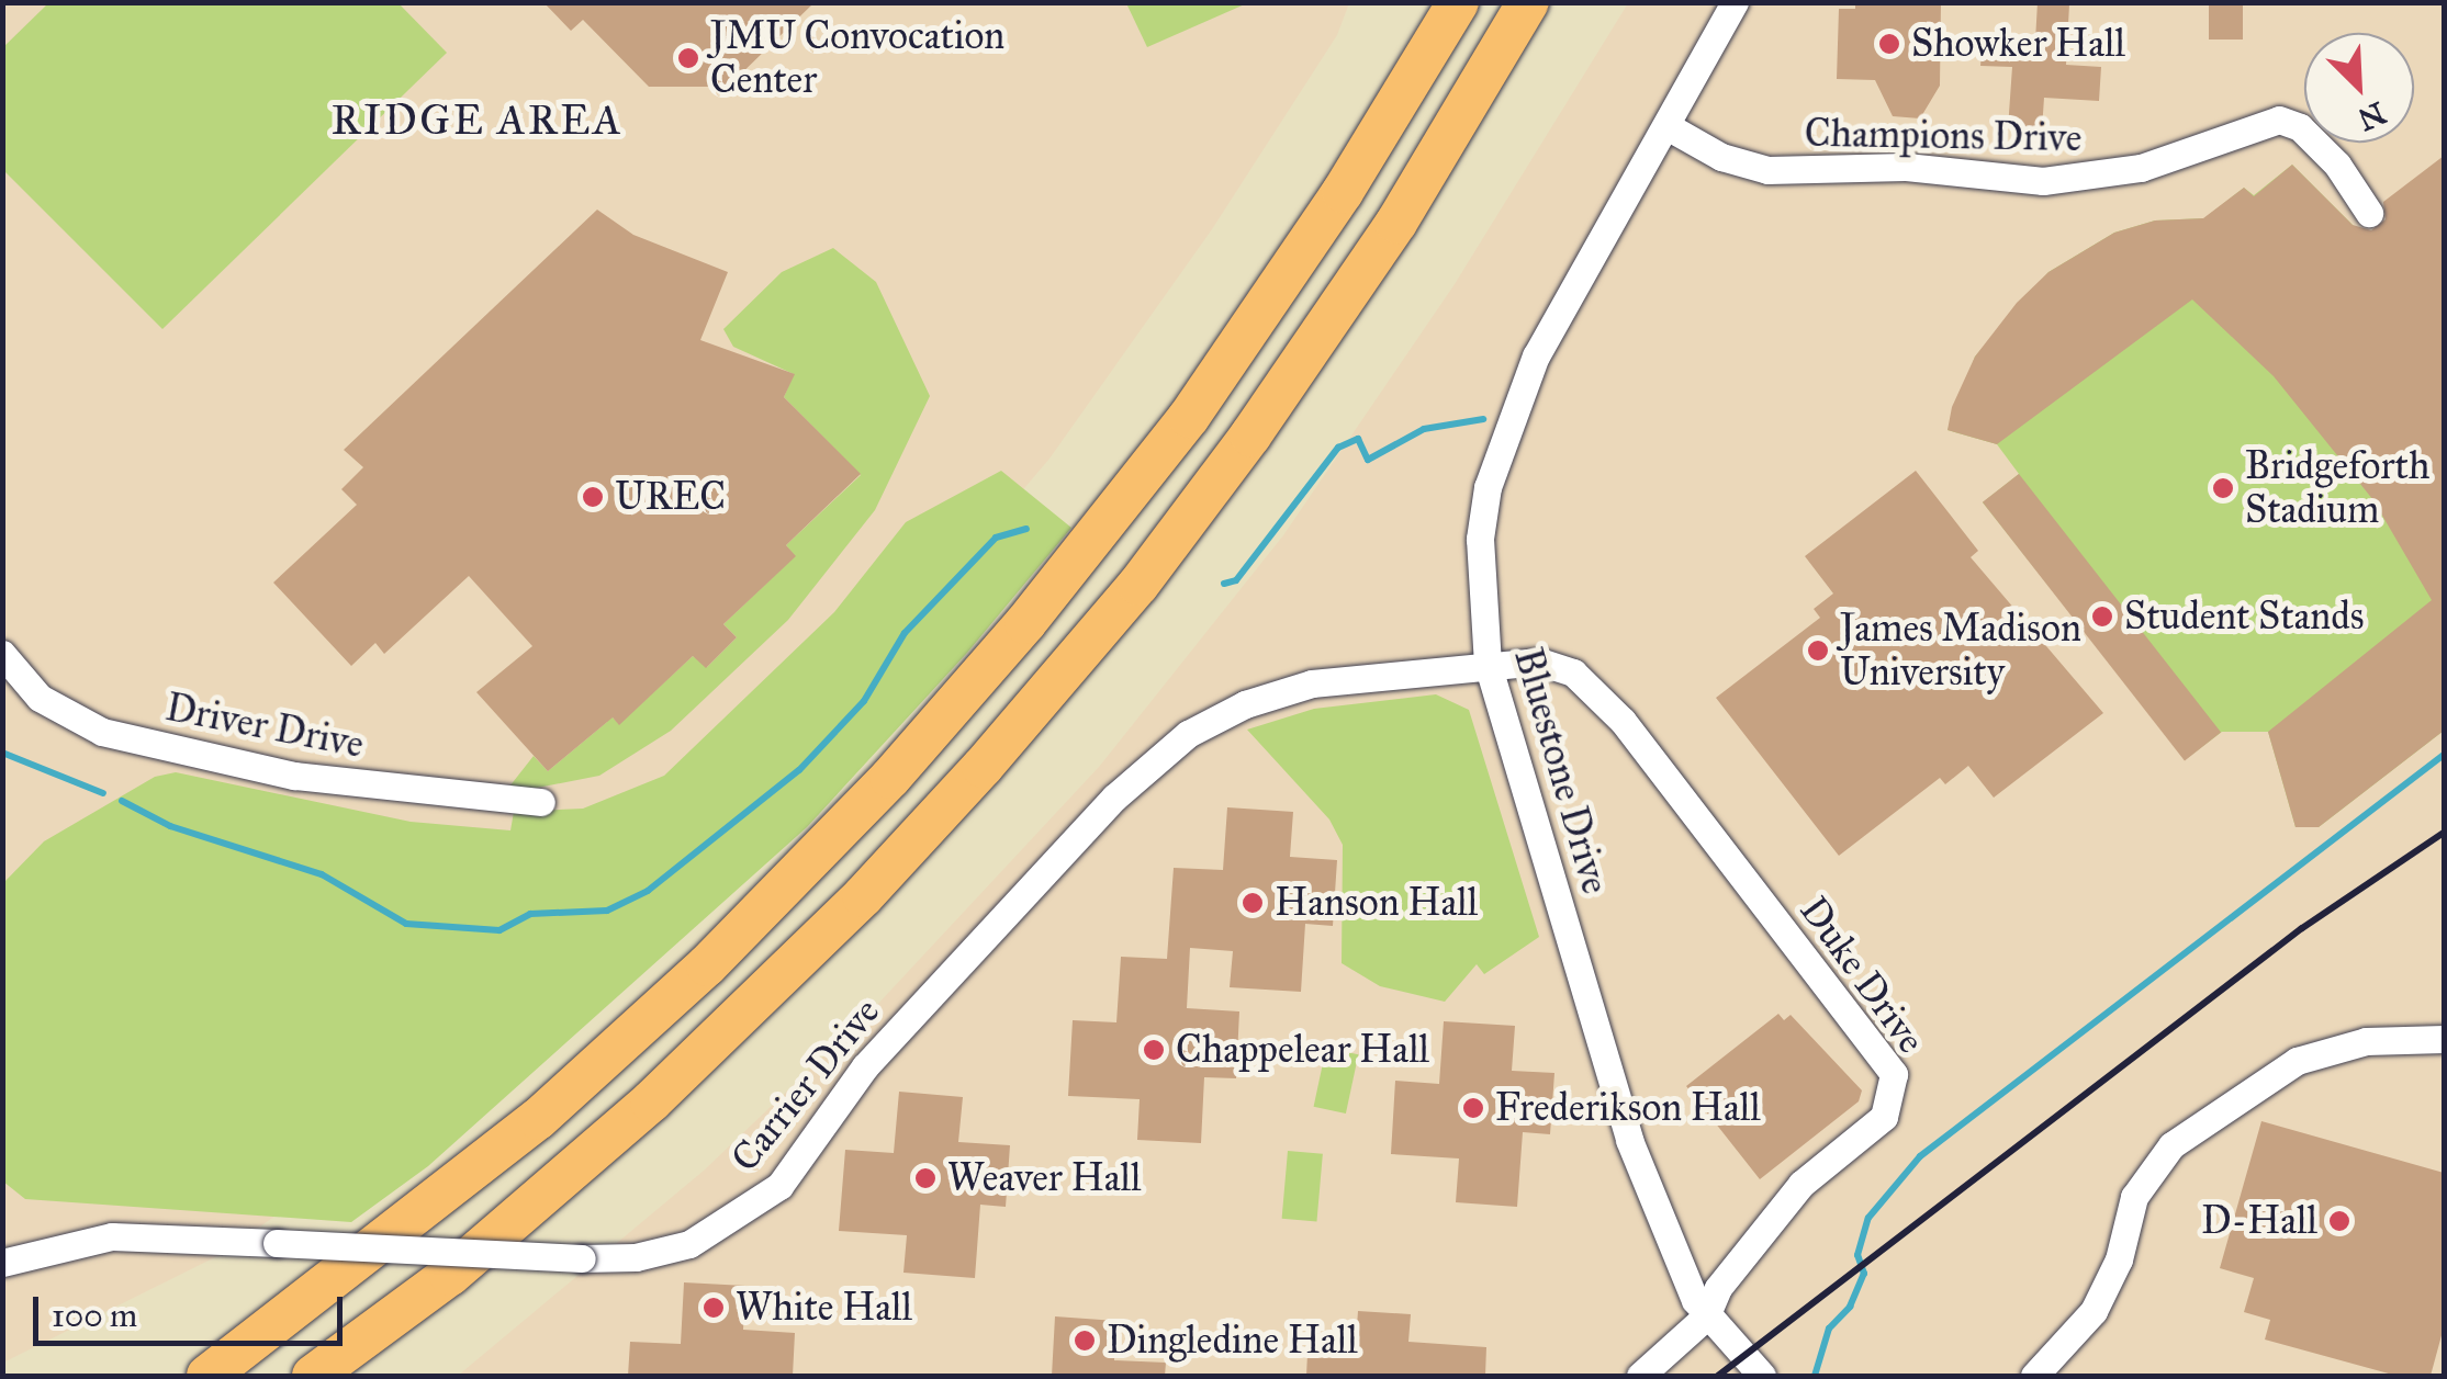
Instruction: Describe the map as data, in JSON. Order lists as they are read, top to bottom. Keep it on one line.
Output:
{"streets":{"street":["Champions Drive","Driver Drive","Bluestone Drive","Duke Drive","Carrier Drive"]},"crossings":[["Champions Drive","Bluestone Drive"],["Bluestone Drive","Duke Drive"],["Bluestone Drive","Carrier Drive"],["Duke Drive","Carrier Drive"]],"districts":["RIDGE AREA"],"places":["Showker Hall","JMU Convocation Center","Bridgeforth Stadium","UREC","Student Stands","James Madison University","Hanson Hall","Chappelear Hall","Frederikson Hall","Weaver Hall","D-Hall","White Hall","Dingledine Hall"],"scale_bar":"100 m","north":"bottom right"}
